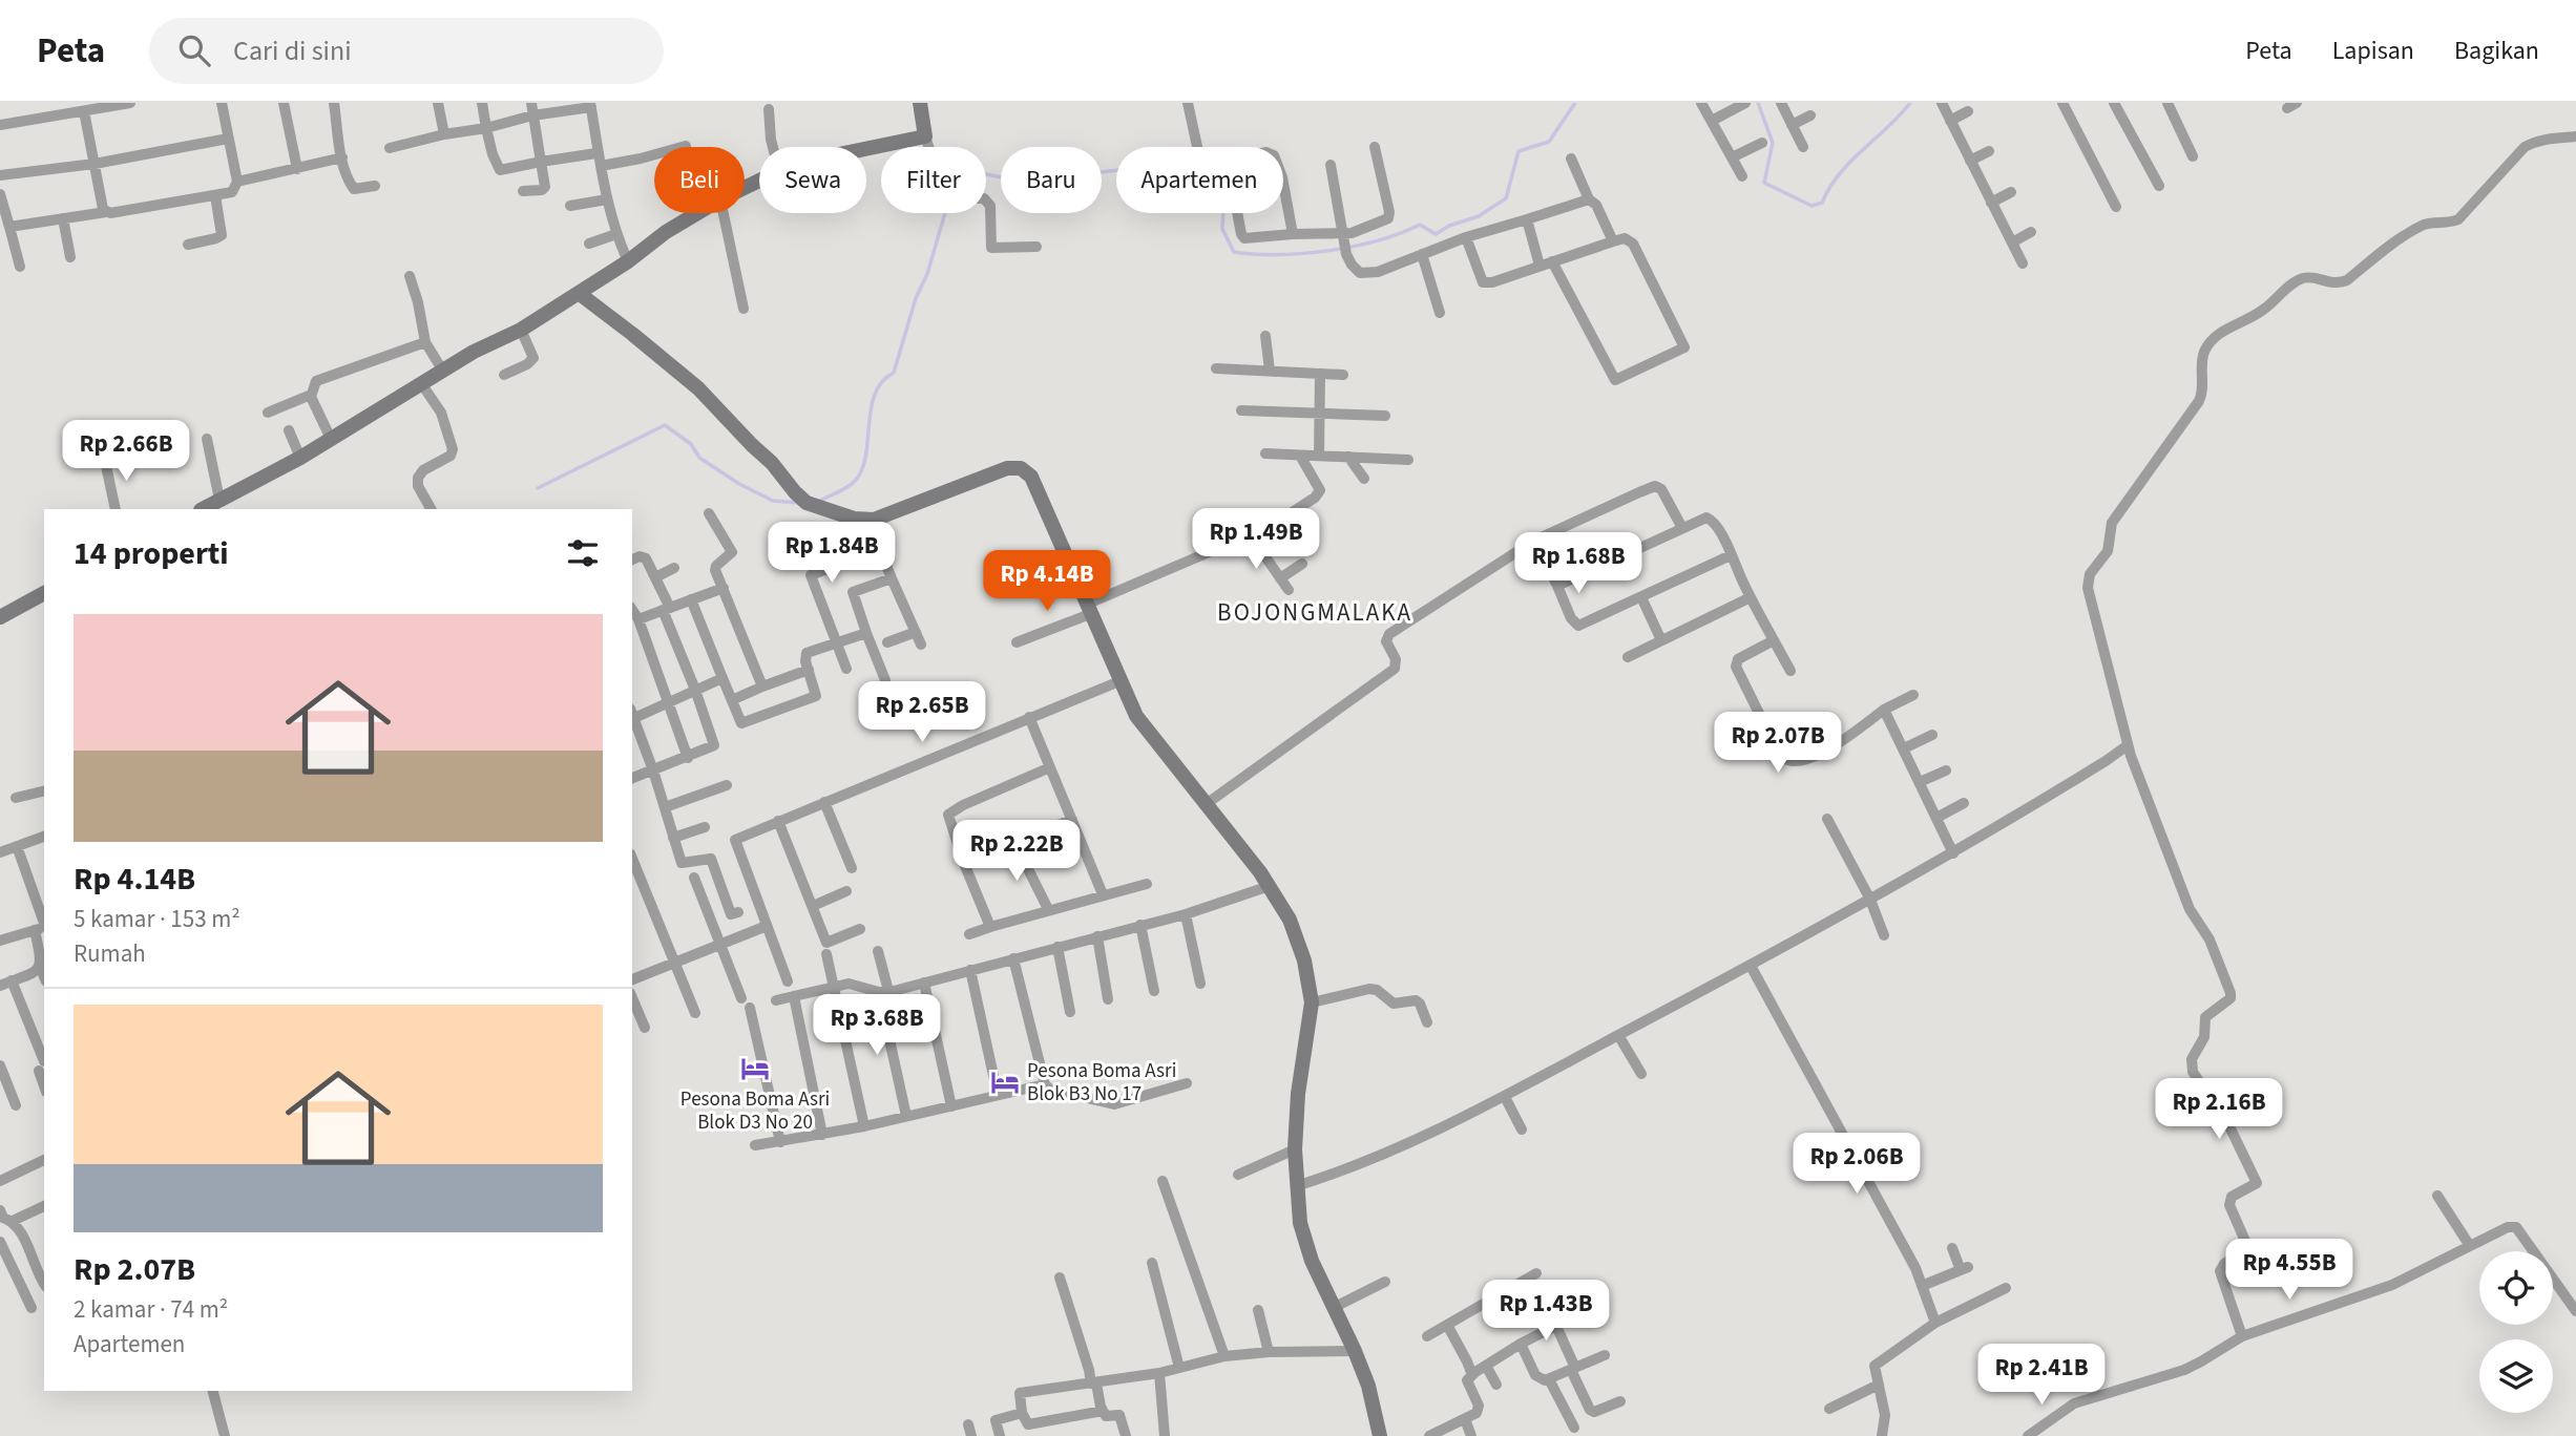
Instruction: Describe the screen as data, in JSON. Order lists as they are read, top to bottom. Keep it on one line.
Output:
{"districts":["BOJONGMALAKA"],"places":{"hotel":["Pesona Boma Asri Blok D3 No 20","Pesona Boma Asri Blok B3 No 17"]},"page":{"header":"Peta","search":"Cari di sini","nav":["Peta","Lapisan","Bagikan"],"chip":["Beli","Sewa","Filter","Baru","Apartemen"],"price":["Rp 2.66B","Rp 1.49B","Rp 1.84B","Rp 1.68B","Rp 4.14B","Rp 2.65B","Rp 2.07B","Rp 2.22B","Rp 3.68B","Rp 2.16B","Rp 2.06B","Rp 4.55B","Rp 1.43B","Rp 2.41B"],"heading":"14 properti","list":[{"name":"Rp 4.14B","note":"5 kamar · 153 m² · Rumah"},{"name":"Rp 2.07B","note":"2 kamar · 74 m² · Apartemen"}]}}
